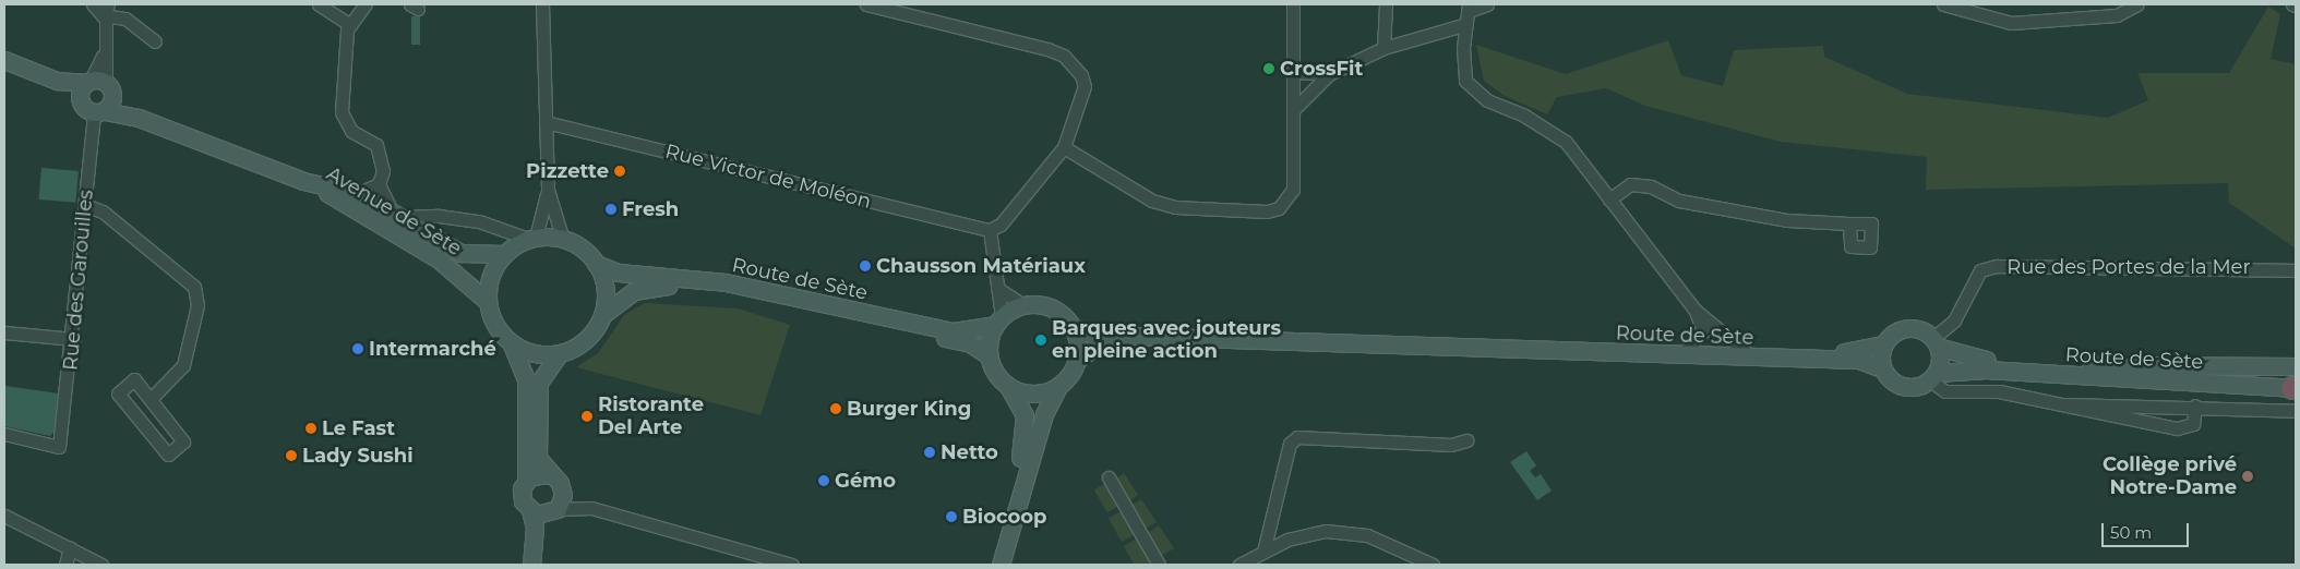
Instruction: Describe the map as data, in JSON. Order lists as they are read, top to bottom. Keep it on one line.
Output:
{"streets":{"main road":["Avenue de Sète","Route de Sète"],"street":["Rue Victor de Moléon","Rue des Portes de la Mer","Rue des Garouilles"]},"crossings":[["Avenue de Sète","Route de Sète"],["Avenue de Sète","Rue des Garouilles"],["Rue des Portes de la Mer","Route de Sète"]],"places":["CrossFit","Pizzette","Fresh","Chausson Matériaux","Barques avec jouteurs en pleine action","Intermarché","Burger King","Ristorante Del Arte","Le Fast","Netto","Lady Sushi","Collège privé Notre-Dame","Gémo","Biocoop"],"scale_bar":"50 m"}
